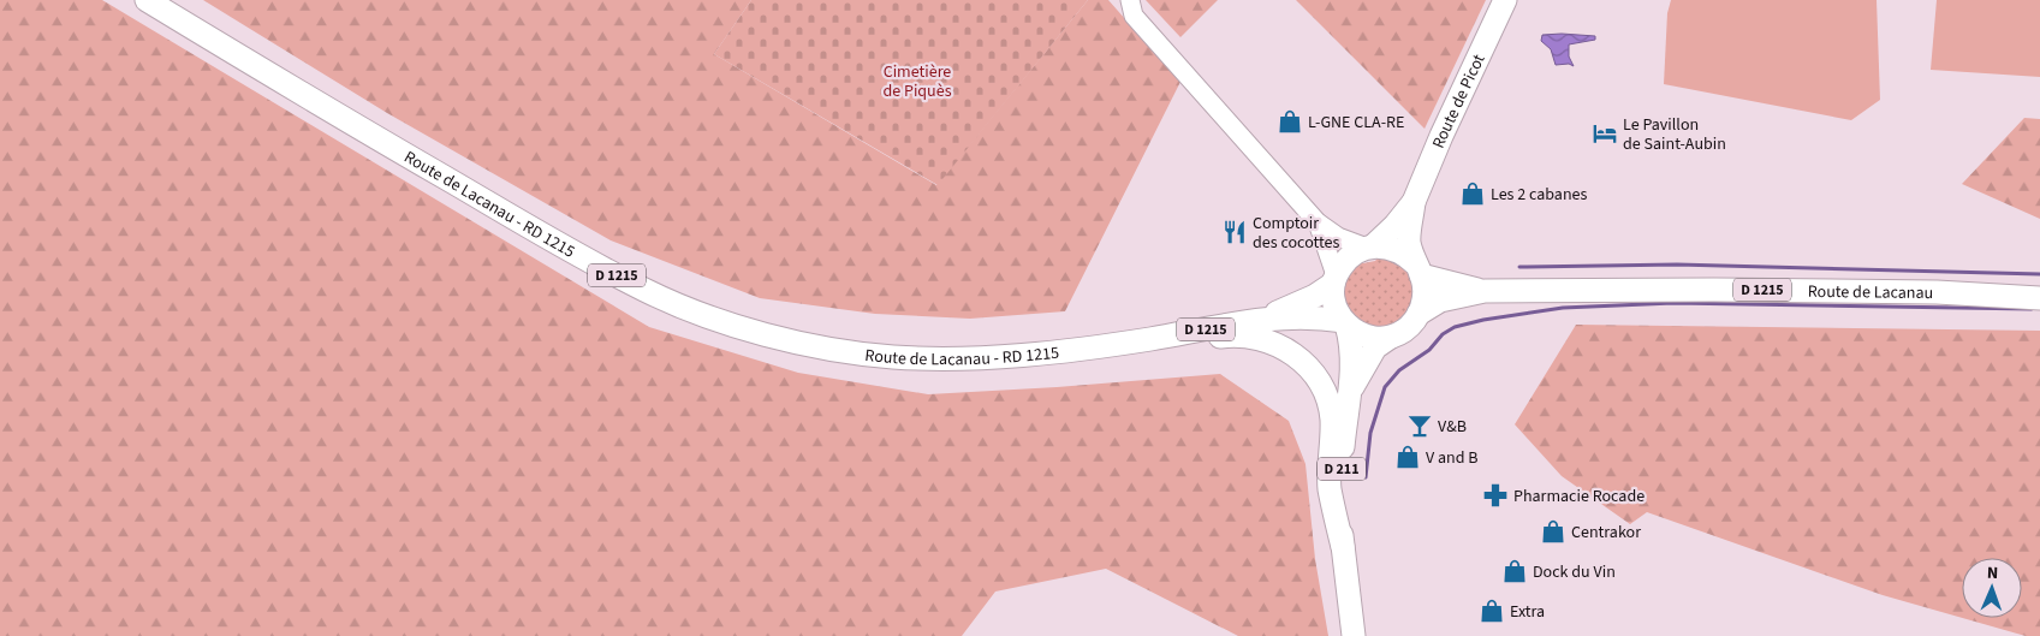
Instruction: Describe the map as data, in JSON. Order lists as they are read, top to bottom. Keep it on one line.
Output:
{"streets":{"main road":["Route de Picot","Route de Lacanau - RD 1215","D 1215","Route de Lacanau","D 211"]},"crossings":[["Route de Picot","D 1215"],["Route de Picot","D 211"],["Route de Lacanau - RD 1215","D 1215"],["D 1215","Route de Lacanau"],["D 1215","D 211"]],"parks":["Cimetière de Piquès"],"places":{"shop":["L-GNE CLA-RE","Les 2 cabanes","V and B","Centrakor","Dock du Vin","Extra"],"hotel":["Le Pavillon de Saint-Aubin"],"restaurant":["Comptoir des cocottes"],"bar":["V&B"],"pharmacy":["Pharmacie Rocade"]},"north":"top"}
